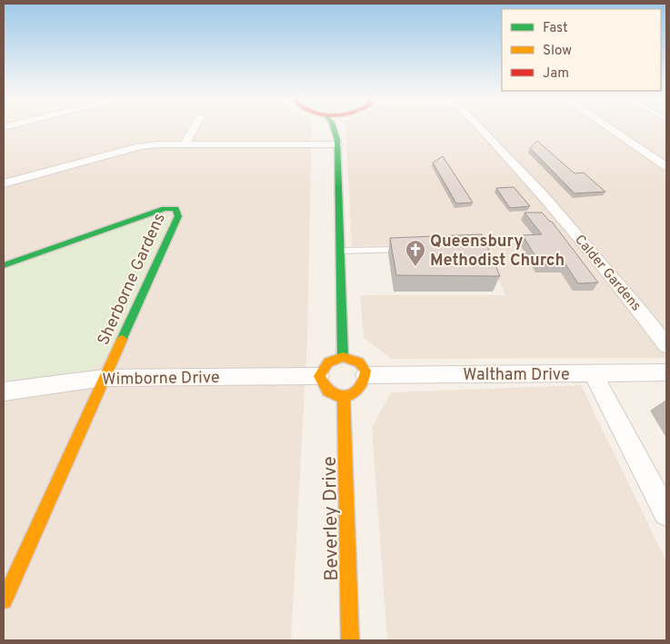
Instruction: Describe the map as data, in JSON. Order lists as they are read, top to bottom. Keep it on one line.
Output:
{"streets":{"street":["Calder Gardens","Sherborne Gardens","Waltham Drive","Wimborne Drive","Beverley Drive"]},"crossings":[["Sherborne Gardens","Wimborne Drive"],["Waltham Drive","Wimborne Drive"],["Waltham Drive","Beverley Drive"],["Wimborne Drive","Beverley Drive"]],"places":{"church":["Queensbury Methodist Church"]},"legend":["Fast","Slow","Jam"]}
